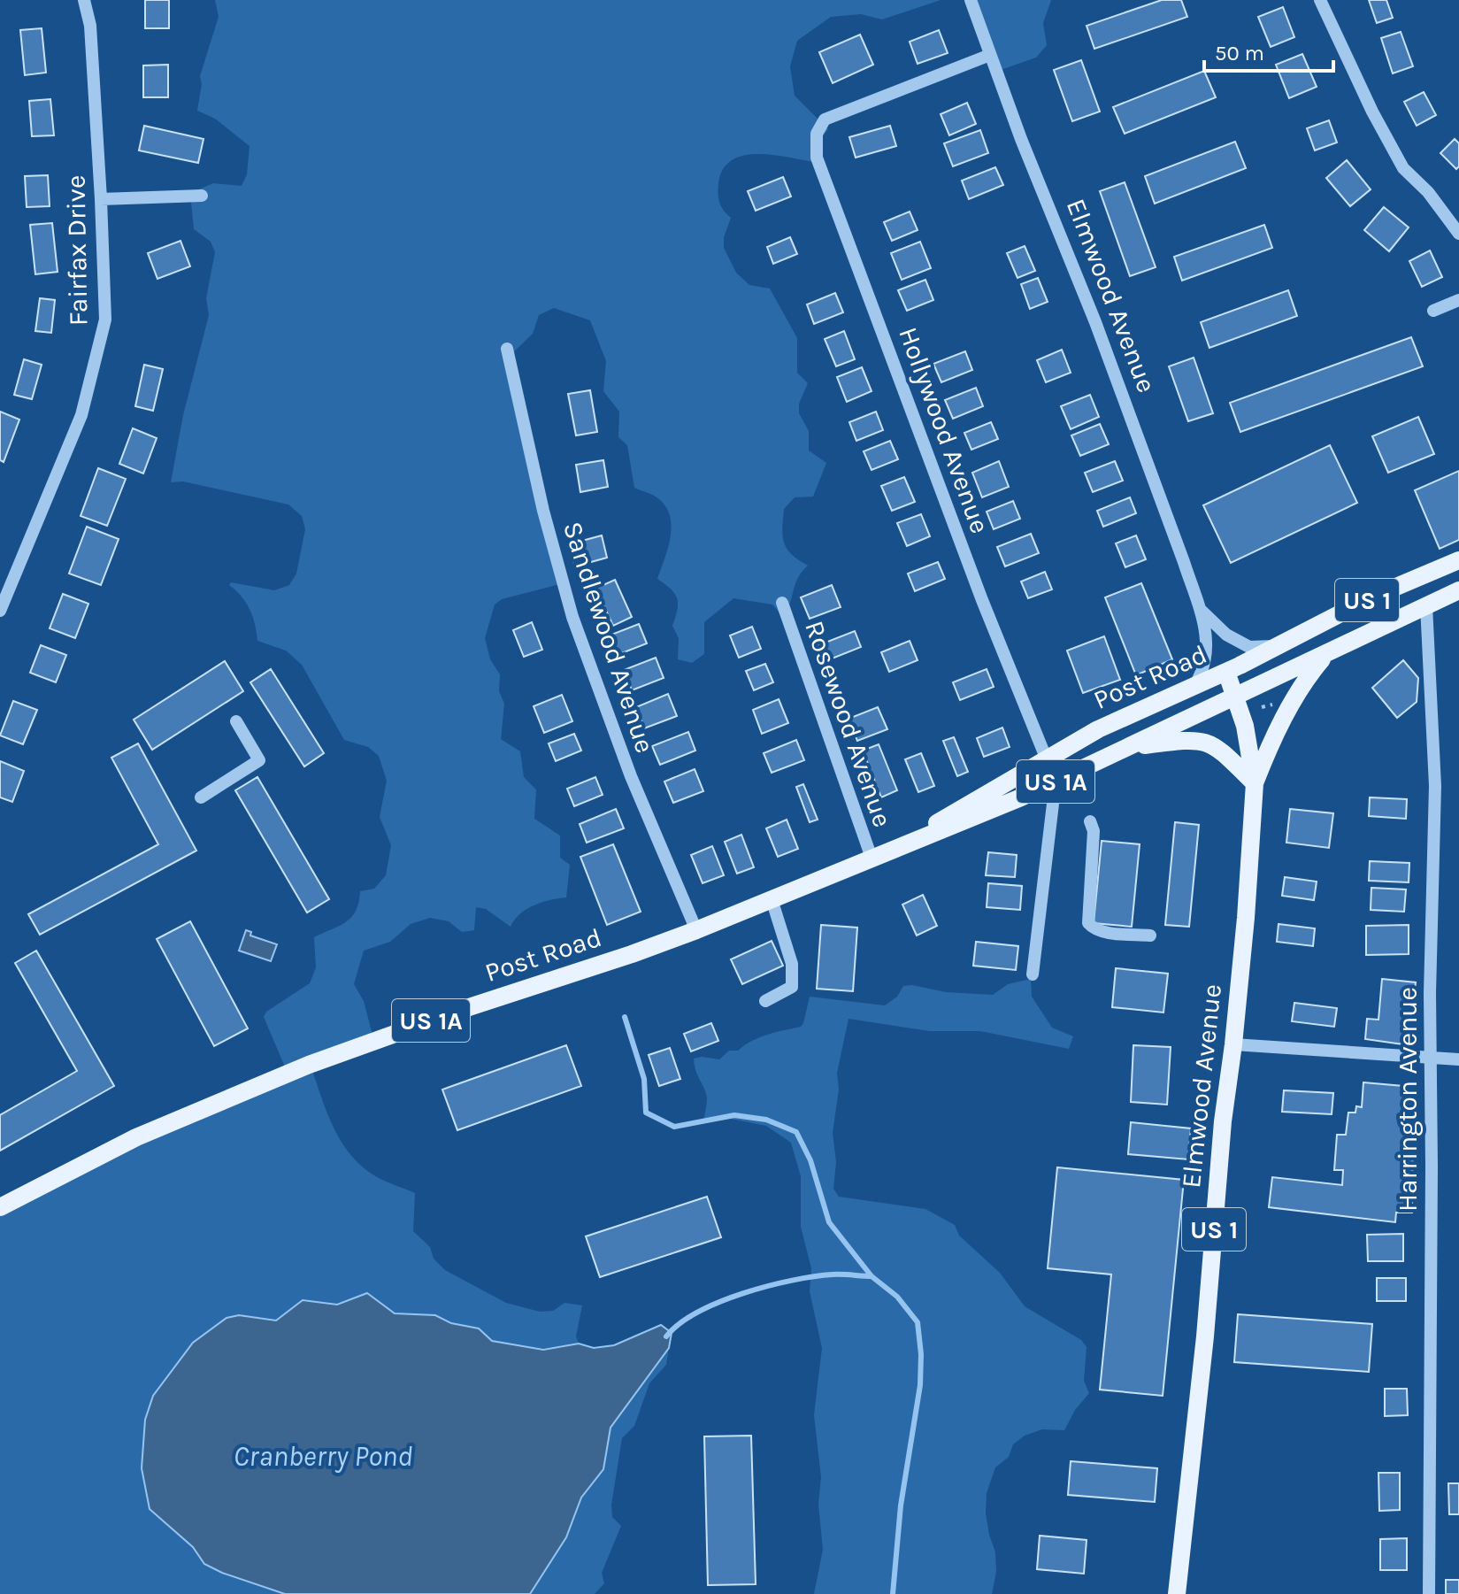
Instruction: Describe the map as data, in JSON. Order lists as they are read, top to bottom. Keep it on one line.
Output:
{"streets":{"main road":["Elmwood Avenue","US 1","Post Road","US 1A"],"street":["Fairfax Drive","Hollywood Avenue","Sandlewood Avenue","Rosewood Avenue","Harrington Avenue"]},"crossings":[["Elmwood Avenue","Hollywood Avenue"],["Elmwood Avenue","Post Road"],["Hollywood Avenue","Post Road"],["Sandlewood Avenue","Post Road"],["Post Road","Rosewood Avenue"],["Post Road","Harrington Avenue"]],"water":["Cranberry Pond"],"scale_bar":"50 m"}
